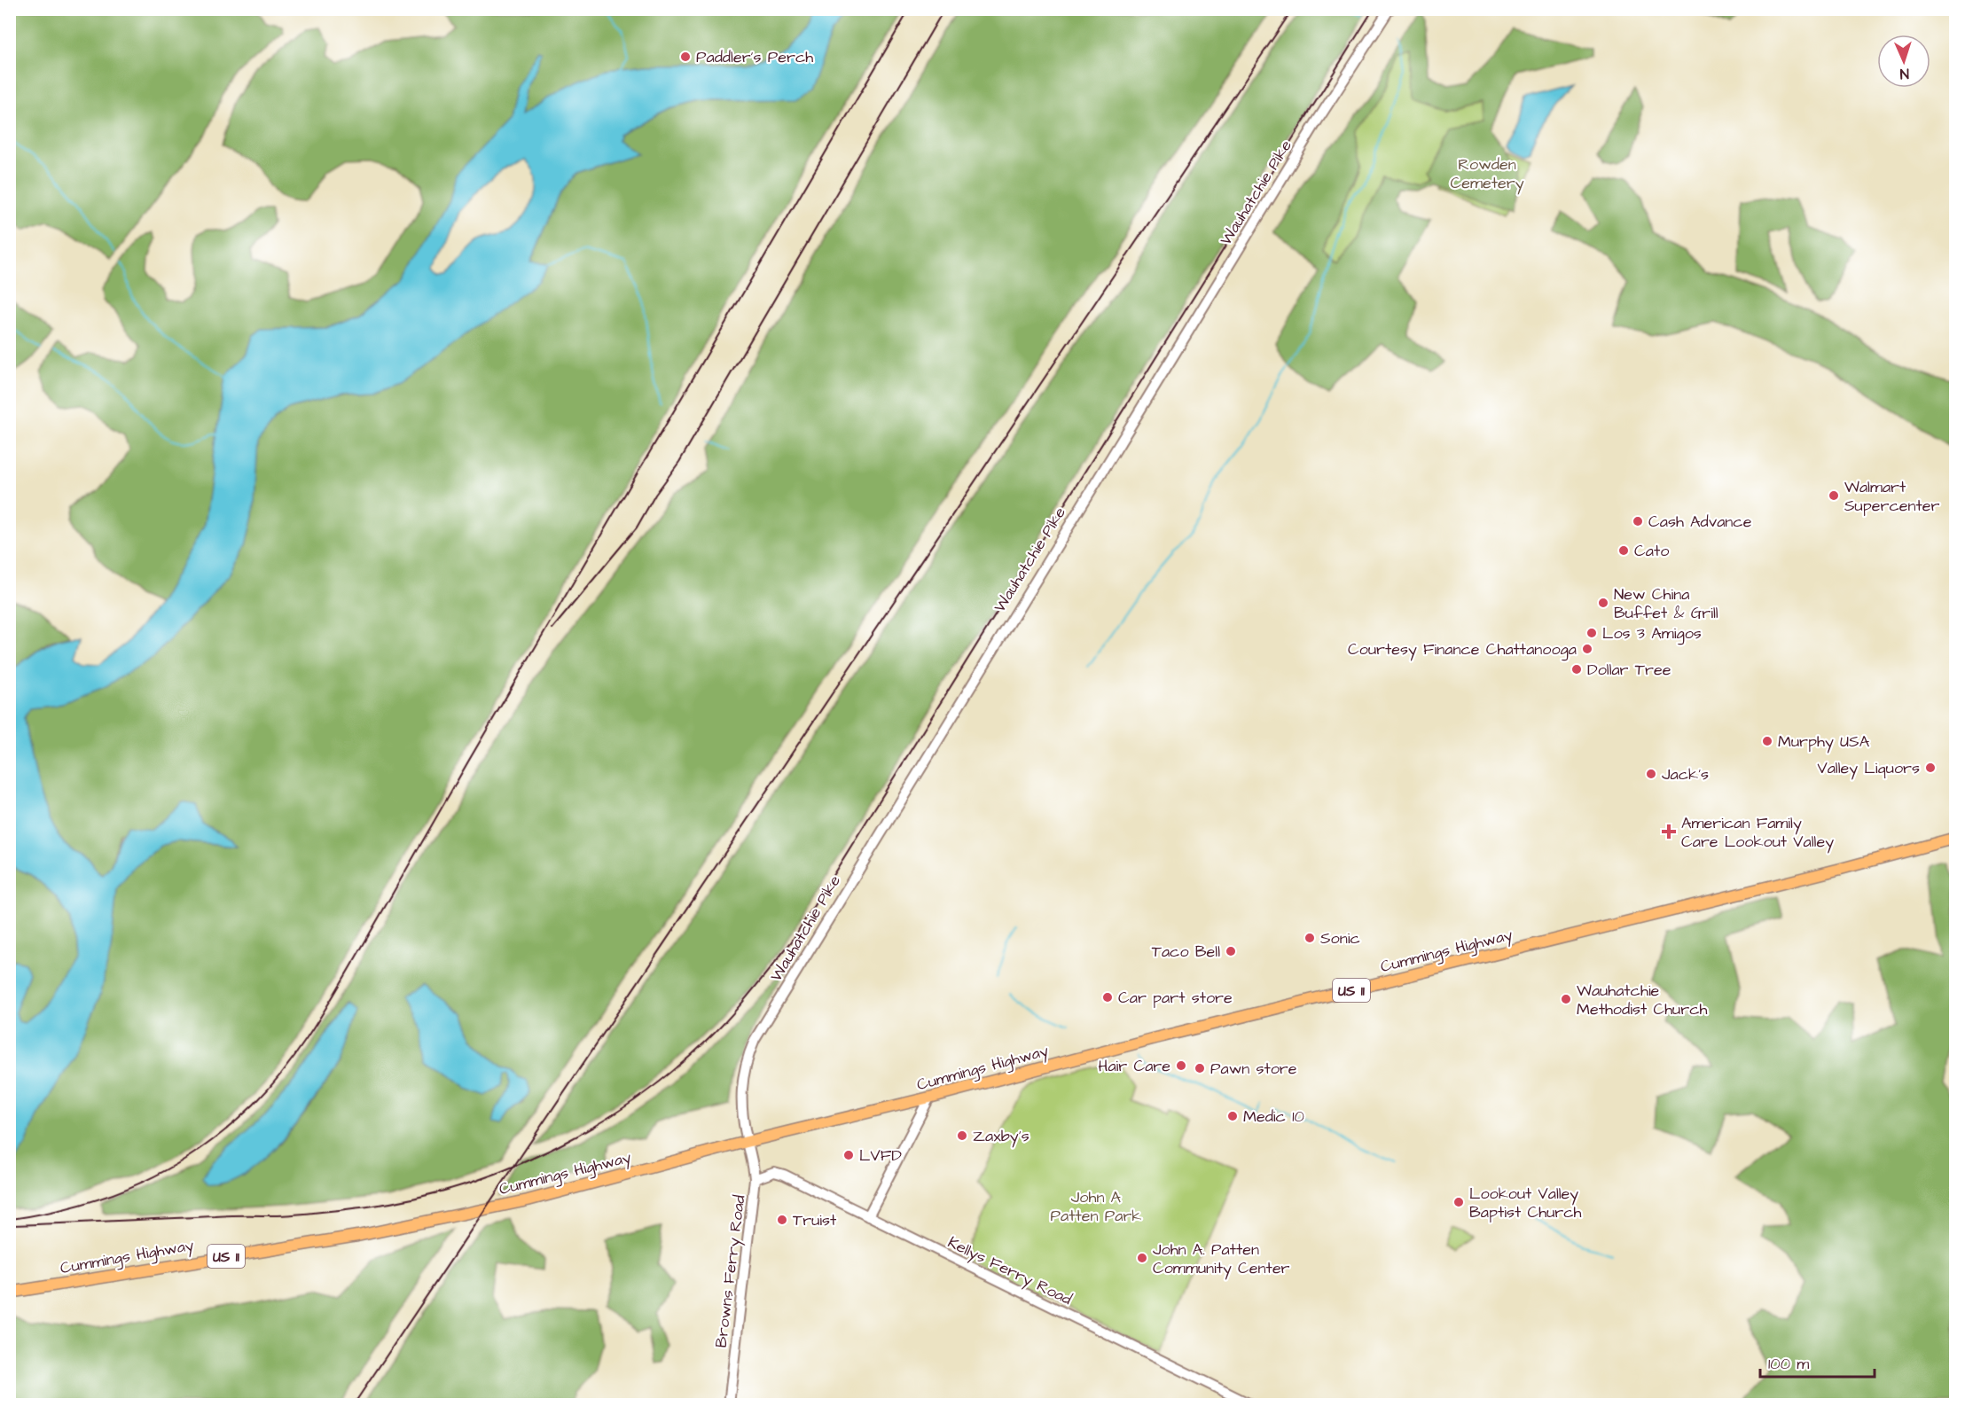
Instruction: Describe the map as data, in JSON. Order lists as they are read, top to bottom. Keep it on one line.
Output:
{"streets":{"main road":["Cummings Highway","US 11"],"street":["Wauhatchie Pike","Kellys Ferry Road","Browns Ferry Road"]},"crossings":[["Wauhatchie Pike","Cummings Highway"],["Wauhatchie Pike","Browns Ferry Road"],["Cummings Highway","Browns Ferry Road"],["Kellys Ferry Road","Browns Ferry Road"]],"parks":["Rowden Cemetery","John A Patten Park"],"places":{"other":["Paddler's Perch","Walmart Supercenter","Cash Advance","Cato","New China Buffet & Grill","Los 3 Amigos","Courtesy Finance Chattanooga","Dollar Tree","Murphy USA","Valley Liquors","Jack's","Sonic","Taco Bell","Car part store","Wauhatchie Methodist Church","Hair Care","Pawn store","Medic 10","Zaxby's","LVFD","Lookout Valley Baptist Church","Truist","John A. Patten Community Center"],"health":["American Family Care Lookout Valley"]},"scale_bar":"100 m","north":"bottom"}
